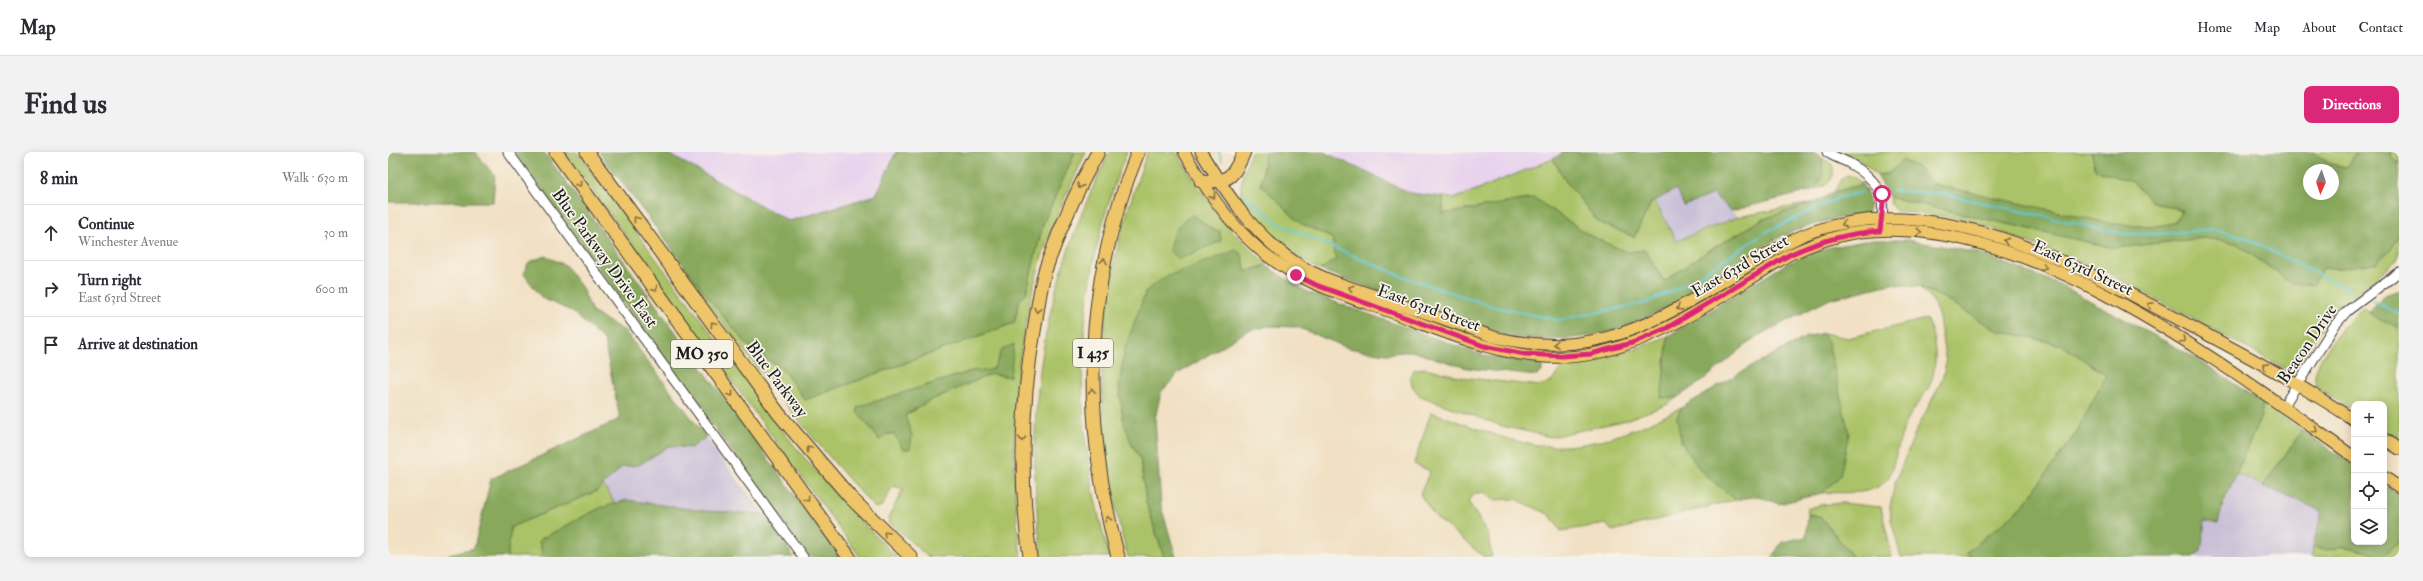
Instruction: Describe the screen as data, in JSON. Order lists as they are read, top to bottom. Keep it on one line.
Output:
{"streets":{"highway":["I 435","MO 350","Blue Parkway"],"main road":["East 63rd Street"],"street":["Blue Parkway Drive East","Beacon Drive"]},"crossings":[["East 63rd Street","Beacon Drive"]],"north":"bottom","page":{"header":"Map","nav":["Home","Map","About","Contact"],"buttons":"Directions","title":"Find us","heading":["8 min","Walk · 630 m"],"list":[["Continue","Winchester Avenue","30 m"],["Turn right","East 63rd Street","600 m"],"Arrive at destination"],"map_buttons":["+","−"]}}
